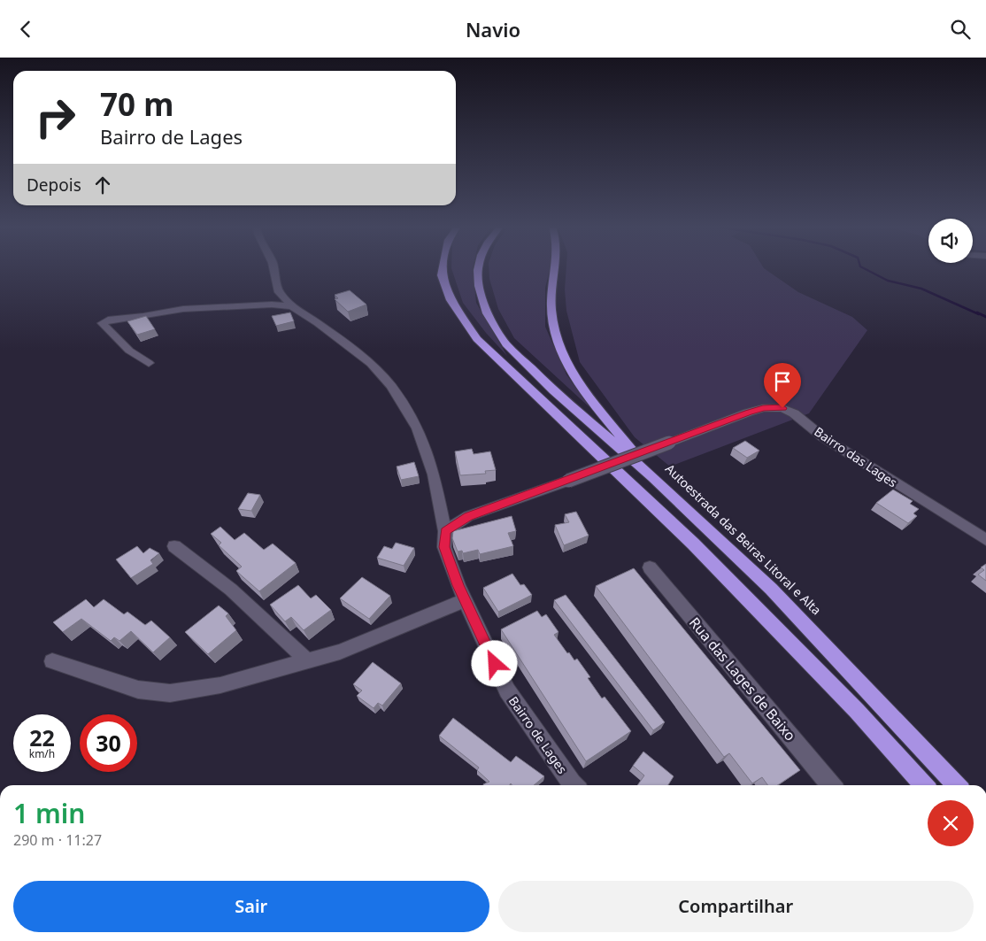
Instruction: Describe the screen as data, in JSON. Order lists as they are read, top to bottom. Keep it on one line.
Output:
{"streets":{"highway":["Autoestrada das Beiras Litoral e Alta"],"street":["Bairro das Lages","Rua das Lages de Baixo","Bairro de Lages"]},"crossings":[["Bairro das Lages","Bairro de Lages"]],"page":{"header":"Navio","turn":["70 m","Bairro de Lages"],"then":"Depois","speed":"22 km/h","limit":"30","heading":["1 min","290 m · 11:27"],"buttons":["Sair","Compartilhar"]}}
